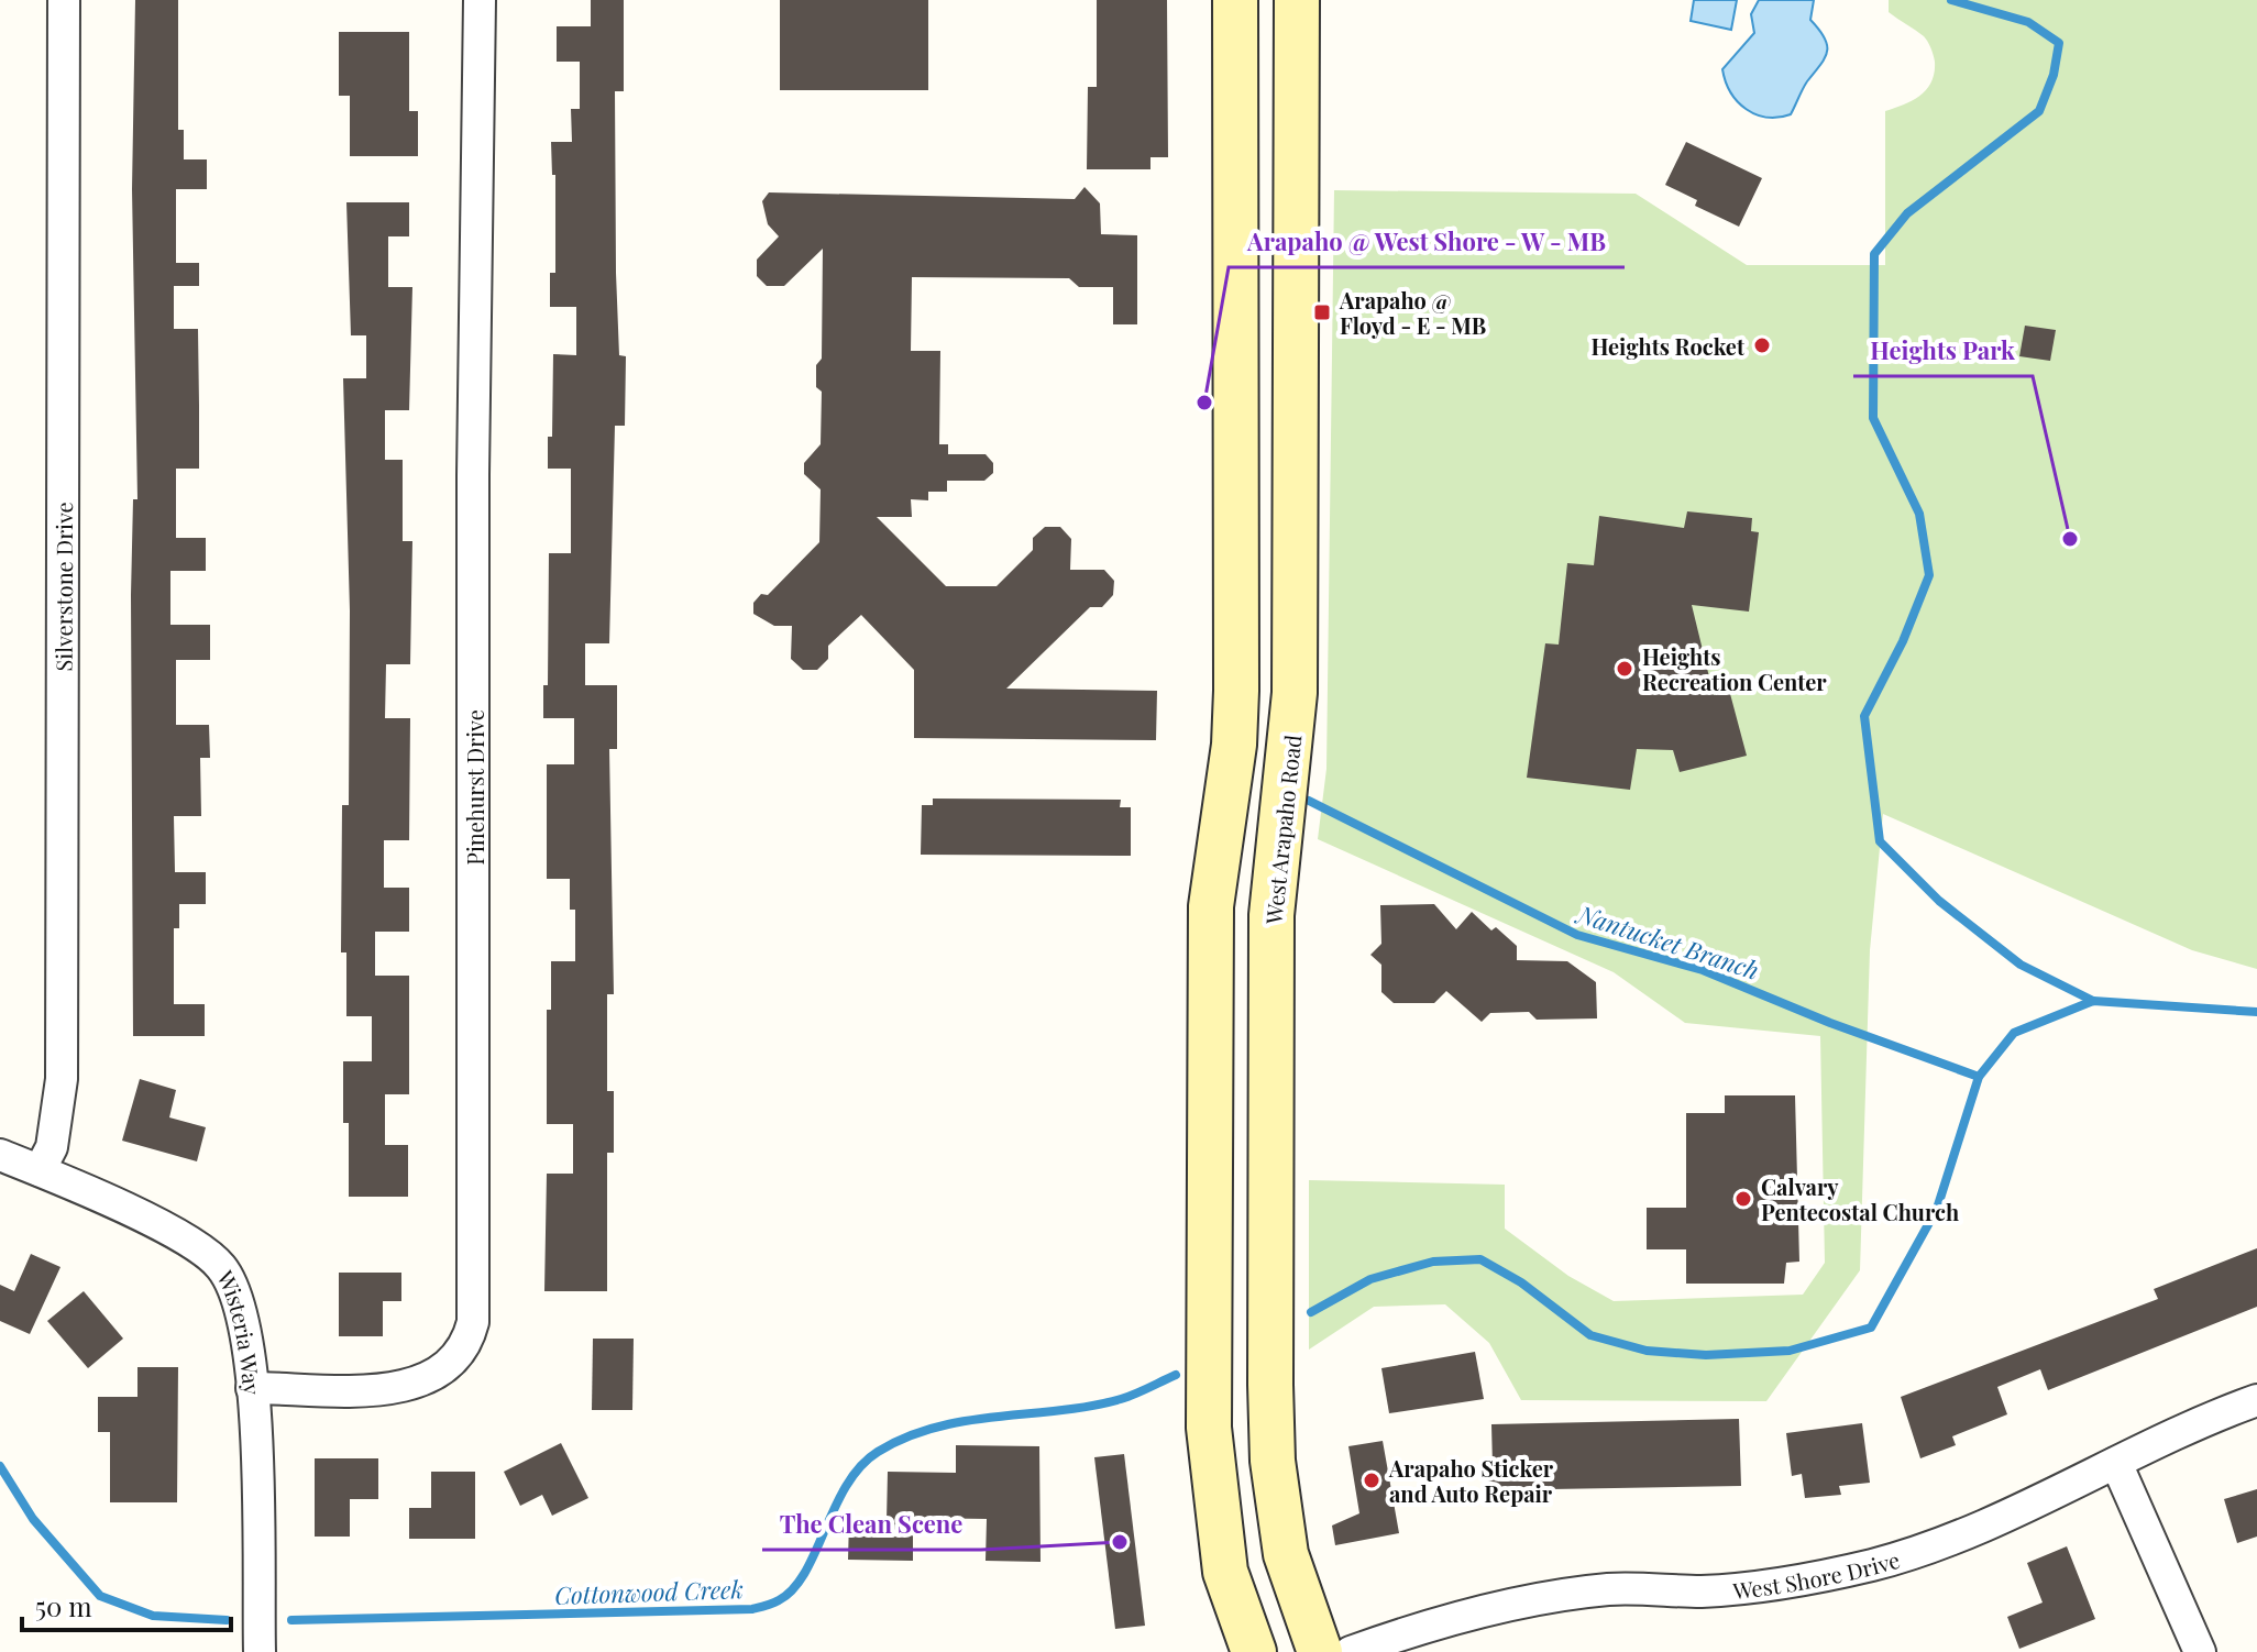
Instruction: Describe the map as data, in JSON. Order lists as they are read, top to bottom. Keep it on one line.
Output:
{"streets":{"main road":["West Arapaho Road"],"street":["Silverstone Drive","Pinehurst Drive","Wisteria Way","West Shore Drive"]},"crossings":[["Silverstone Drive","Wisteria Way"],["Pinehurst Drive","Wisteria Way"]],"water":["Nantucket Branch","Cottonwood Creek"],"places":{"transit":["Arapaho @ Floyd - E - MB"],"other":["Heights Rocket","Arapaho @ West Shore - W - MB","Heights Park","Heights Recreation Center","Calvary Pentecostal Church","Arapaho Sticker and Auto Repair","The Clean Scene"]},"scale_bar":"50 m"}
